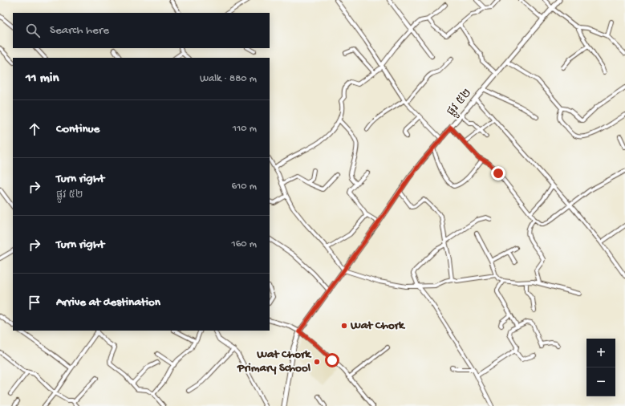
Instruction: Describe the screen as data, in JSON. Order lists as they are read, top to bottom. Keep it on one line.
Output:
{"streets":{"street":["ផ្លូវ ៥២"]},"places":["Wat Chork","Wat Chork Primary School"],"page":{"search":"Search here","heading":["11 min","Walk · 880 m"],"list":[["Continue","110 m"],["Turn right","ផ្លូវ ៥២","610 m"],["Turn right","160 m"],"Arrive at destination"],"map_buttons":["+","−"]}}
